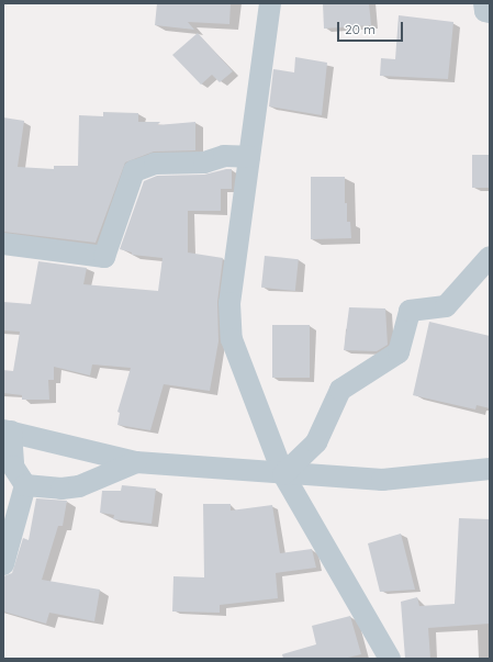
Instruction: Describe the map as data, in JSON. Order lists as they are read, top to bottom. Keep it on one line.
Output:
{"scale_bar":"20 m"}
